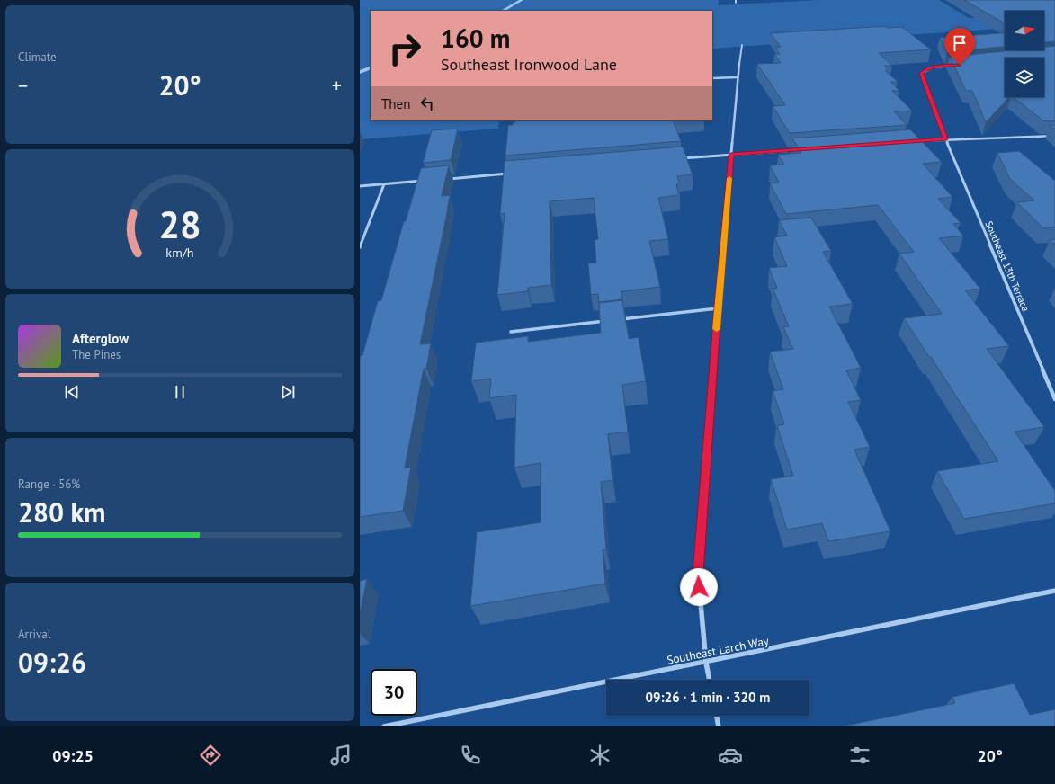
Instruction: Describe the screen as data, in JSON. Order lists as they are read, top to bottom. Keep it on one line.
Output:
{"streets":{"street":["Southeast 13th Terrace","Southeast Larch Way"]},"north":"right","page":{"tile":["Climate",["Range · 56%","280 km"],["Arrival","09:26"]],"turn":["160 m","Southeast Ironwood Lane"],"heat":["−","20°","+"],"then":"Then","song":["Afterglow","The Pines"],"limit":"30","trip":"09:26 · 1 min · 320 m","tabs":["09:25","20°"],"gauge":["28","km/h"]}}
